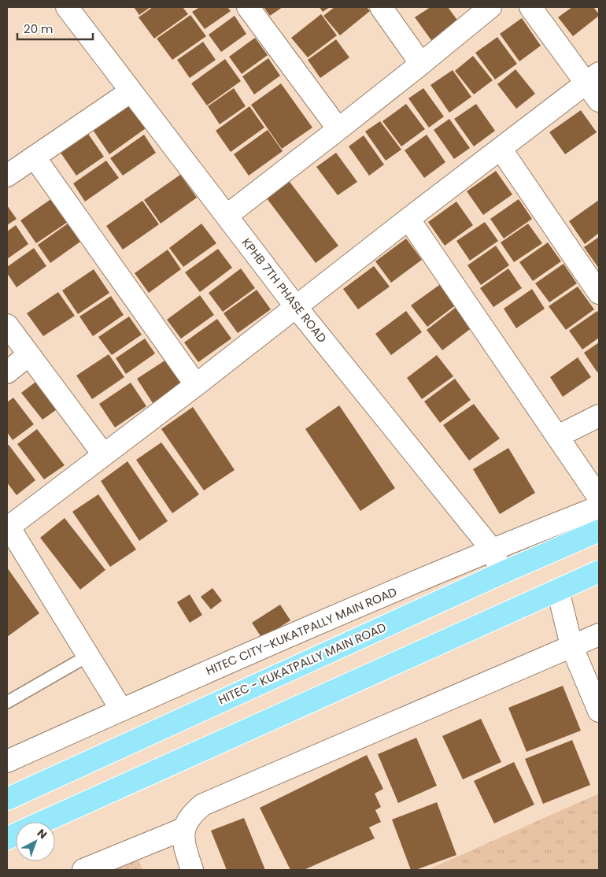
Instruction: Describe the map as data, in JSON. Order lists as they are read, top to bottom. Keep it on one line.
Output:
{"streets":{"main road":["HITEC - KUKATPALLY MAIN ROAD"],"street":["KPHB 7TH PHASE ROAD","HITEC CITY–KUKATPALLY MAIN ROAD"]},"crossings":[["KPHB 7TH PHASE ROAD","HITEC CITY–KUKATPALLY MAIN ROAD"],["KPHB 7TH PHASE ROAD","HITEC - KUKATPALLY MAIN ROAD"]],"scale_bar":"20 m","north":"top right"}
